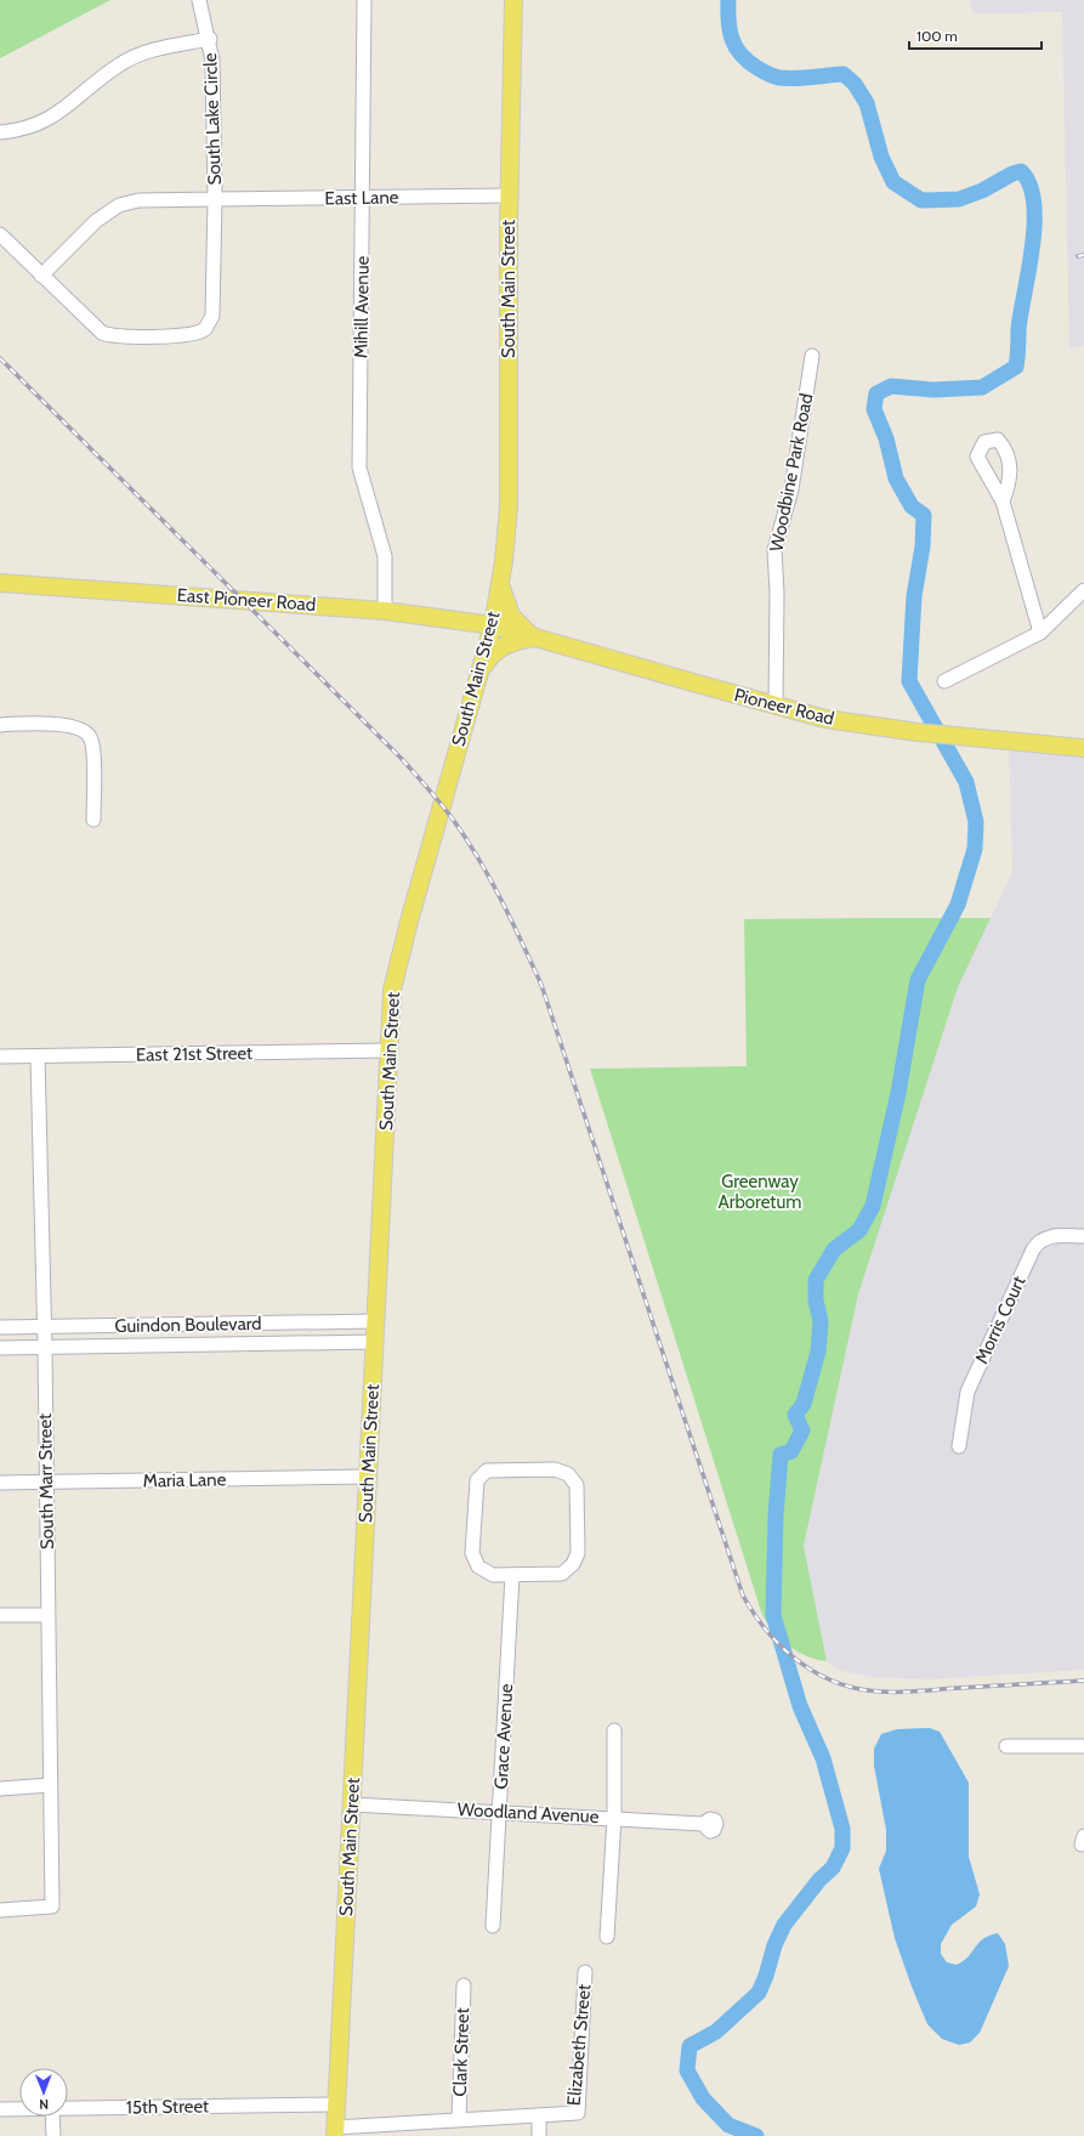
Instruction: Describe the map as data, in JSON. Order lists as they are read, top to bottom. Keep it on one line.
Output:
{"streets":{"main road":["South Main Street","East Pioneer Road","Pioneer Road"],"street":["South Lake Circle","East Lane","Mihill Avenue","Woodbine Park Road","East 21st Street","Morris Court","Guindon Boulevard","Maria Lane","South Marr Street","Grace Avenue","Woodland Avenue","Elizabeth Street","Clark Street","15th Street"]},"crossings":[["South Lake Circle","East Lane"],["East Lane","South Main Street"],["East Lane","Mihill Avenue"],["South Main Street","East Pioneer Road"],["South Main Street","Pioneer Road"],["South Main Street","East 21st Street"],["South Main Street","Guindon Boulevard"],["South Main Street","Maria Lane"],["South Main Street","Woodland Avenue"],["South Main Street","15th Street"],["Mihill Avenue","East Pioneer Road"],["Woodbine Park Road","Pioneer Road"],["East Pioneer Road","Pioneer Road"],["East 21st Street","South Marr Street"],["Guindon Boulevard","South Marr Street"],["Maria Lane","South Marr Street"],["Grace Avenue","Woodland Avenue"]],"parks":["Greenway Arboretum"],"scale_bar":"100 m","north":"bottom"}
